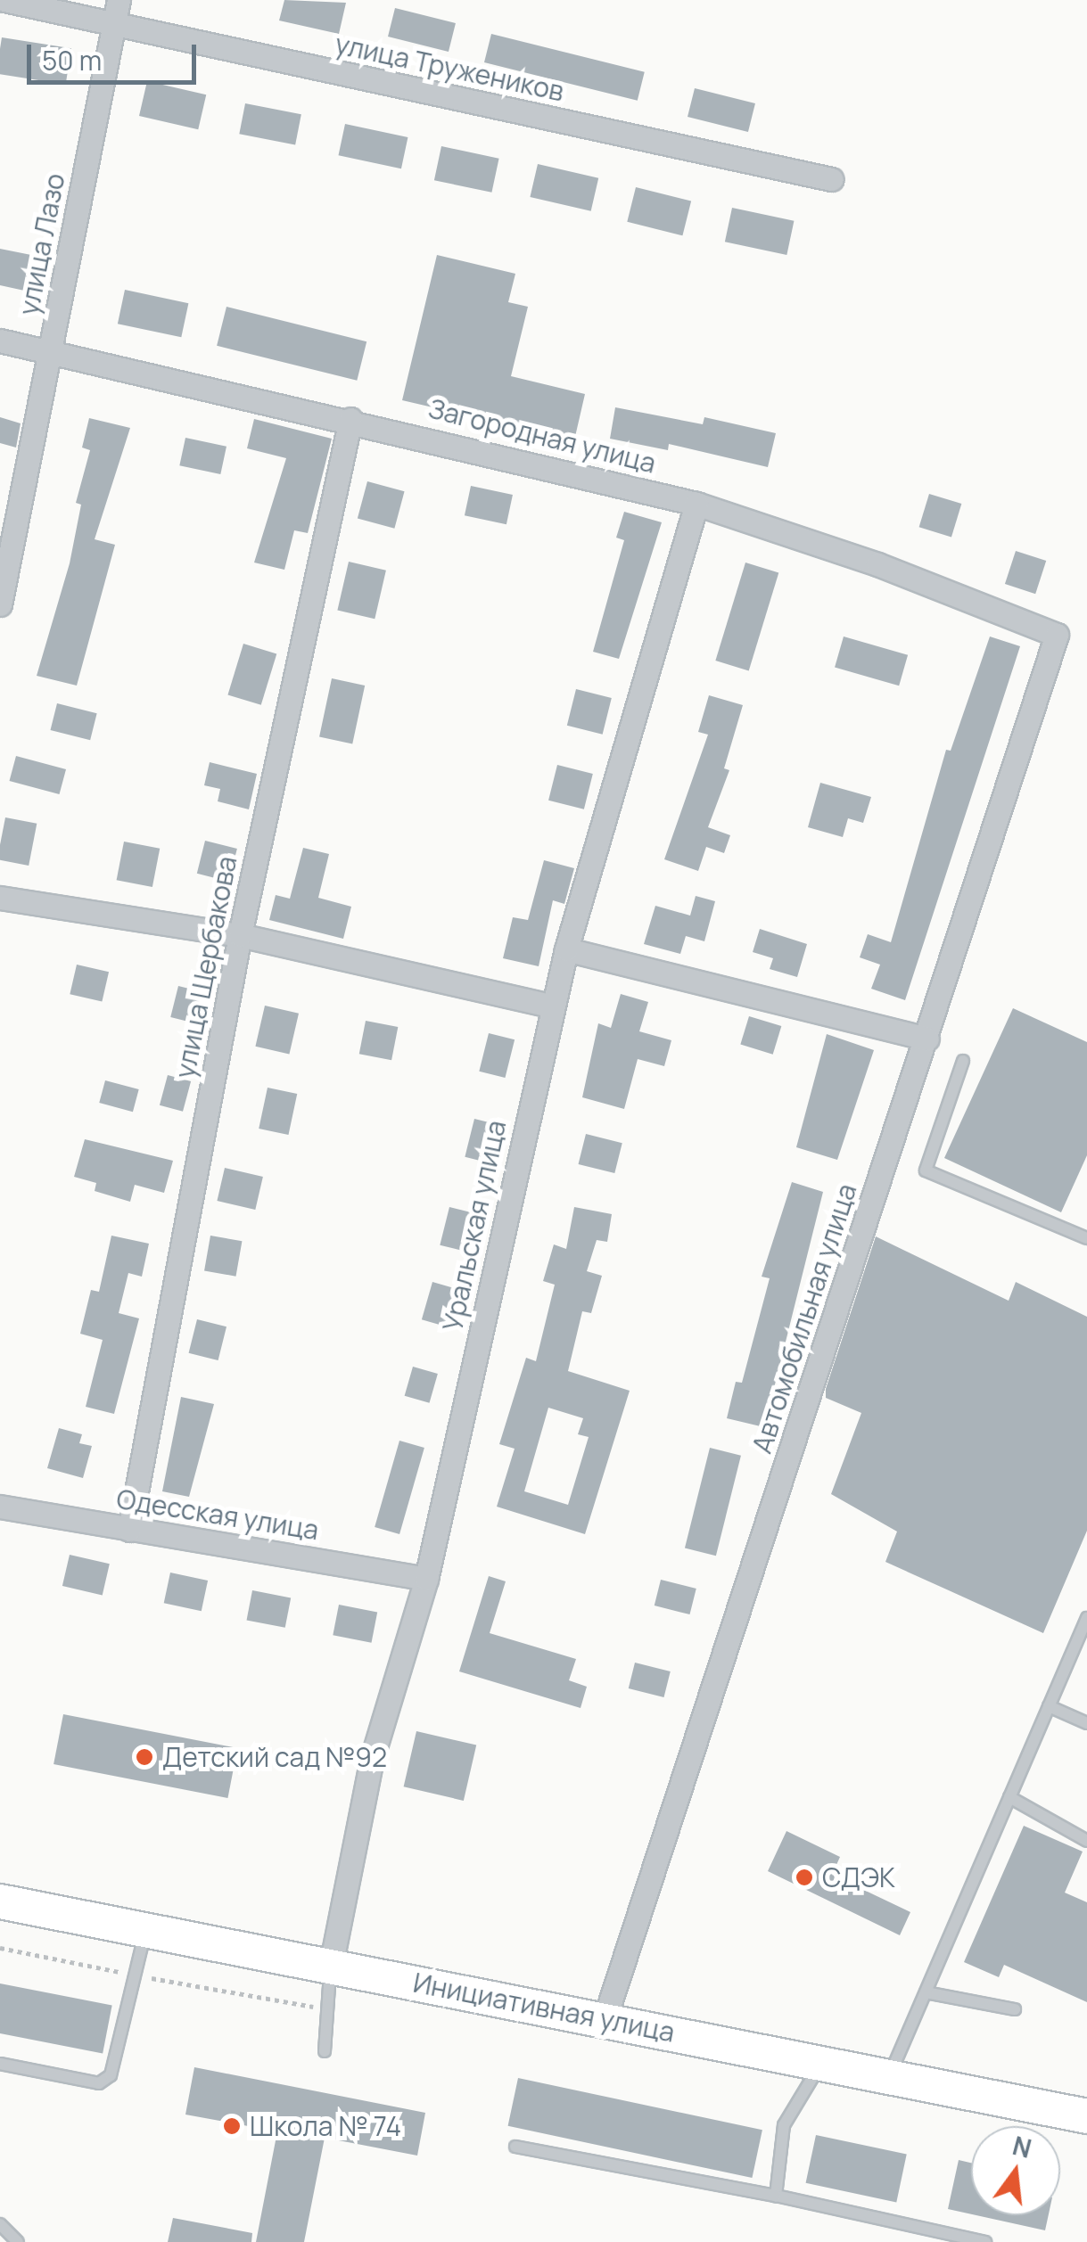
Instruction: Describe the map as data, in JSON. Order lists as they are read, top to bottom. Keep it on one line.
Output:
{"streets":{"main road":["Инициативная улица"],"street":["улица Тружеников","улица Лазо","Загородная улица","улица Щербакова","Уральская улица","Автомобильная улица","Одесская улица"]},"crossings":[["улица Тружеников","улица Лазо"],["улица Лазо","Загородная улица"],["Загородная улица","улица Щербакова"],["Загородная улица","Уральская улица"],["Загородная улица","Автомобильная улица"],["улица Щербакова","Одесская улица"],["Уральская улица","Одесская улица"],["Уральская улица","Инициативная улица"],["Автомобильная улица","Инициативная улица"]],"places":["Детский сад №92","СДЭК","Школа № 74"],"scale_bar":"50 m","north":"top"}
